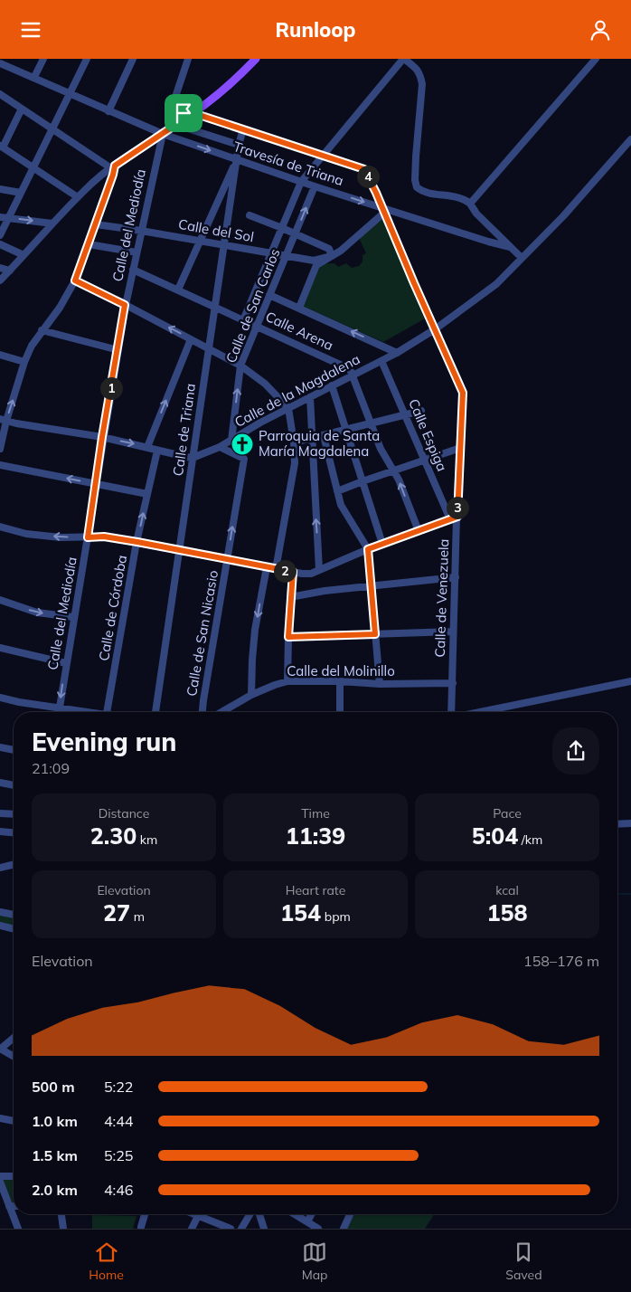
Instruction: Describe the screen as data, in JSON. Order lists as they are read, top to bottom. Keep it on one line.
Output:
{"streets":{"main road":["Calle del Mediodía"],"street":["Travesía de Triana","Calle del Sol","Calle de San Carlos","Calle Arena","Calle de la Magdalena","Calle de Triana","Calle Espiga","Calle de Venezuela","Calle de Córdoba","Calle de San Nicasio","Calle del Molinillo"]},"crossings":[["Travesía de Triana","Calle del Mediodía"],["Travesía de Triana","Calle de San Carlos"],["Travesía de Triana","Calle de Triana"],["Travesía de Triana","Calle de Venezuela"],["Calle del Mediodía","Calle del Sol"],["Calle del Mediodía","Calle Arena"],["Calle del Sol","Calle de San Carlos"],["Calle del Sol","Calle de Triana"],["Calle de San Carlos","Calle Arena"],["Calle de San Carlos","Calle de la Magdalena"],["Calle de San Carlos","Calle de San Nicasio"],["Calle Arena","Calle de la Magdalena"],["Calle Arena","Calle de Triana"],["Calle de la Magdalena","Calle de Triana"],["Calle de la Magdalena","Calle Espiga"],["Calle de la Magdalena","Calle de Venezuela"],["Calle de Triana","Calle de Venezuela"],["Calle Espiga","Calle de Venezuela"],["Calle de Venezuela","Calle del Molinillo"]],"places":{"church":["Parroquia de Santa María Magdalena"]},"page":{"header":"Runloop","pins":["4","1","3","2"],"heading":["Evening run","21:09"],"stats":[["Distance","2.30 km"],["Time","11:39"],["Pace","5:04 /km"],["Elevation","27 m"],["Heart rate","154 bpm"],["kcal","158"]],"chart":["Elevation","158–176 m"],"list":[{"name":"500 m","note":"5:22"},{"name":"1.0 km","note":"4:44"},{"name":"1.5 km","note":"5:25"},{"name":"2.0 km","note":"4:46"}],"tabs":["Home","Map","Saved"]}}
